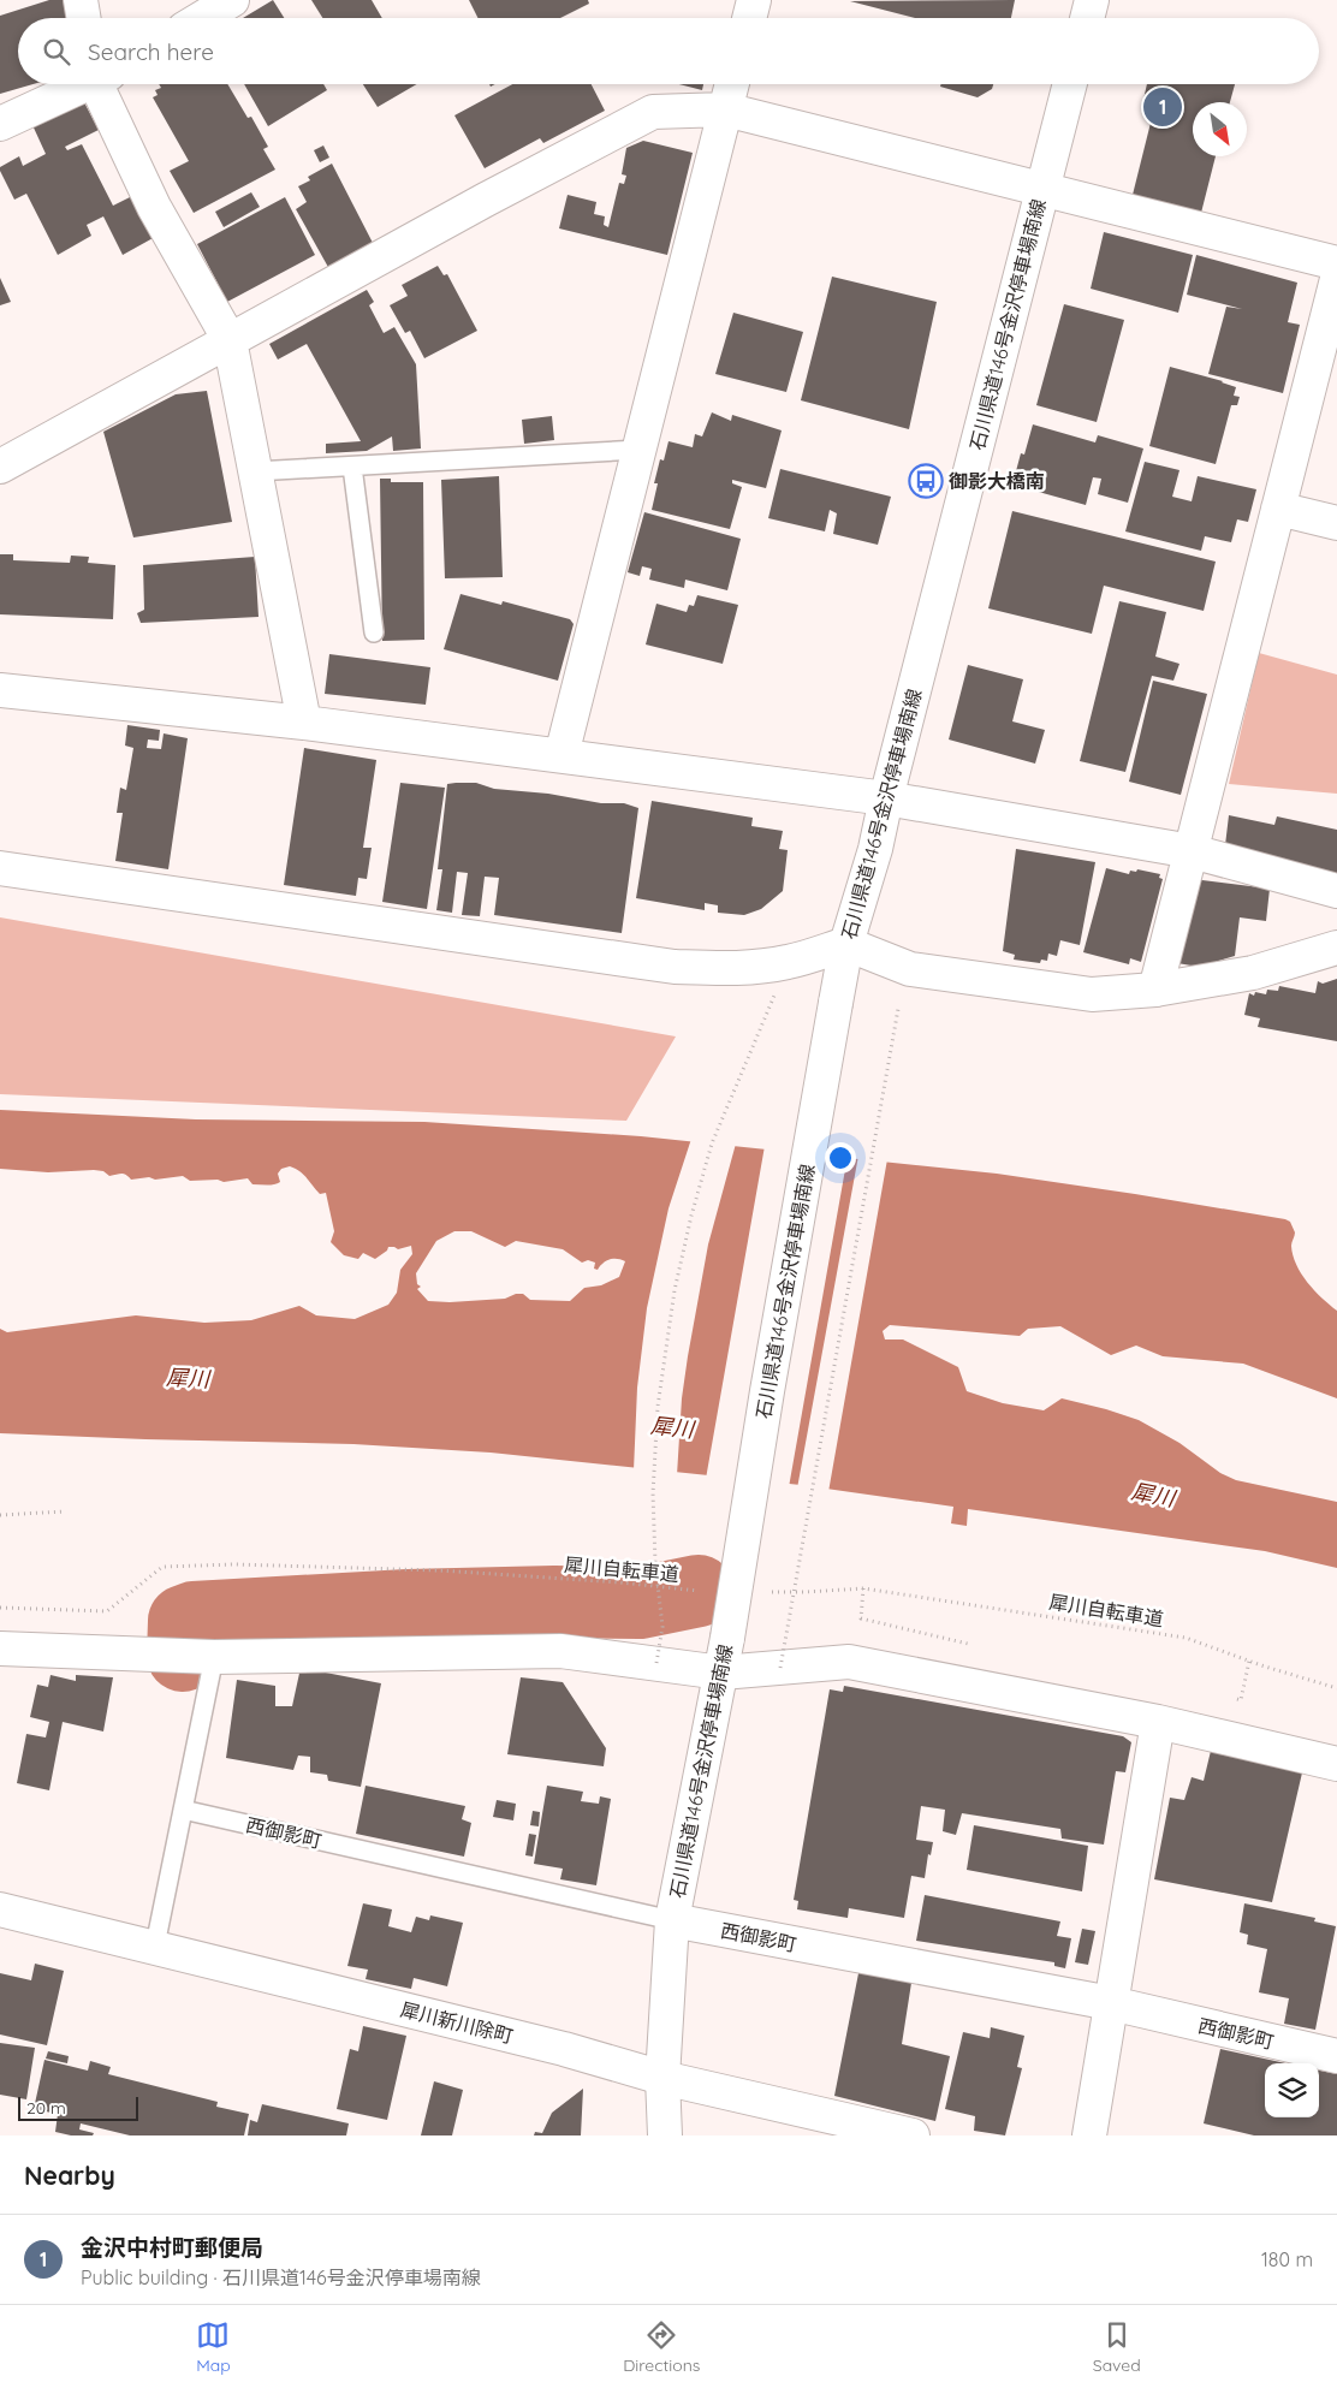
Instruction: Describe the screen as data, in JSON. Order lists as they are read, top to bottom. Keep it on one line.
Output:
{"streets":{"street":["石川県道146号金沢停車場南線","西御影町","犀川新川除町"],"path":["犀川自転車道"]},"crossings":[["石川県道146号金沢停車場南線","西御影町"],["石川県道146号金沢停車場南線","犀川新川除町"]],"water":["犀川"],"places":{"bus stop":["御影大橋南"]},"scale_bar":"20 m","north":"bottom right","page":{"search":"Search here","pins":"1","scale":"20 m","heading":"Nearby","list":[{"mark":"1","name":"金沢中村町郵便局","note":"Public building · 石川県道146号金沢停車場南線","value":"180 m"}],"nav":["Map","Directions","Saved"]}}
